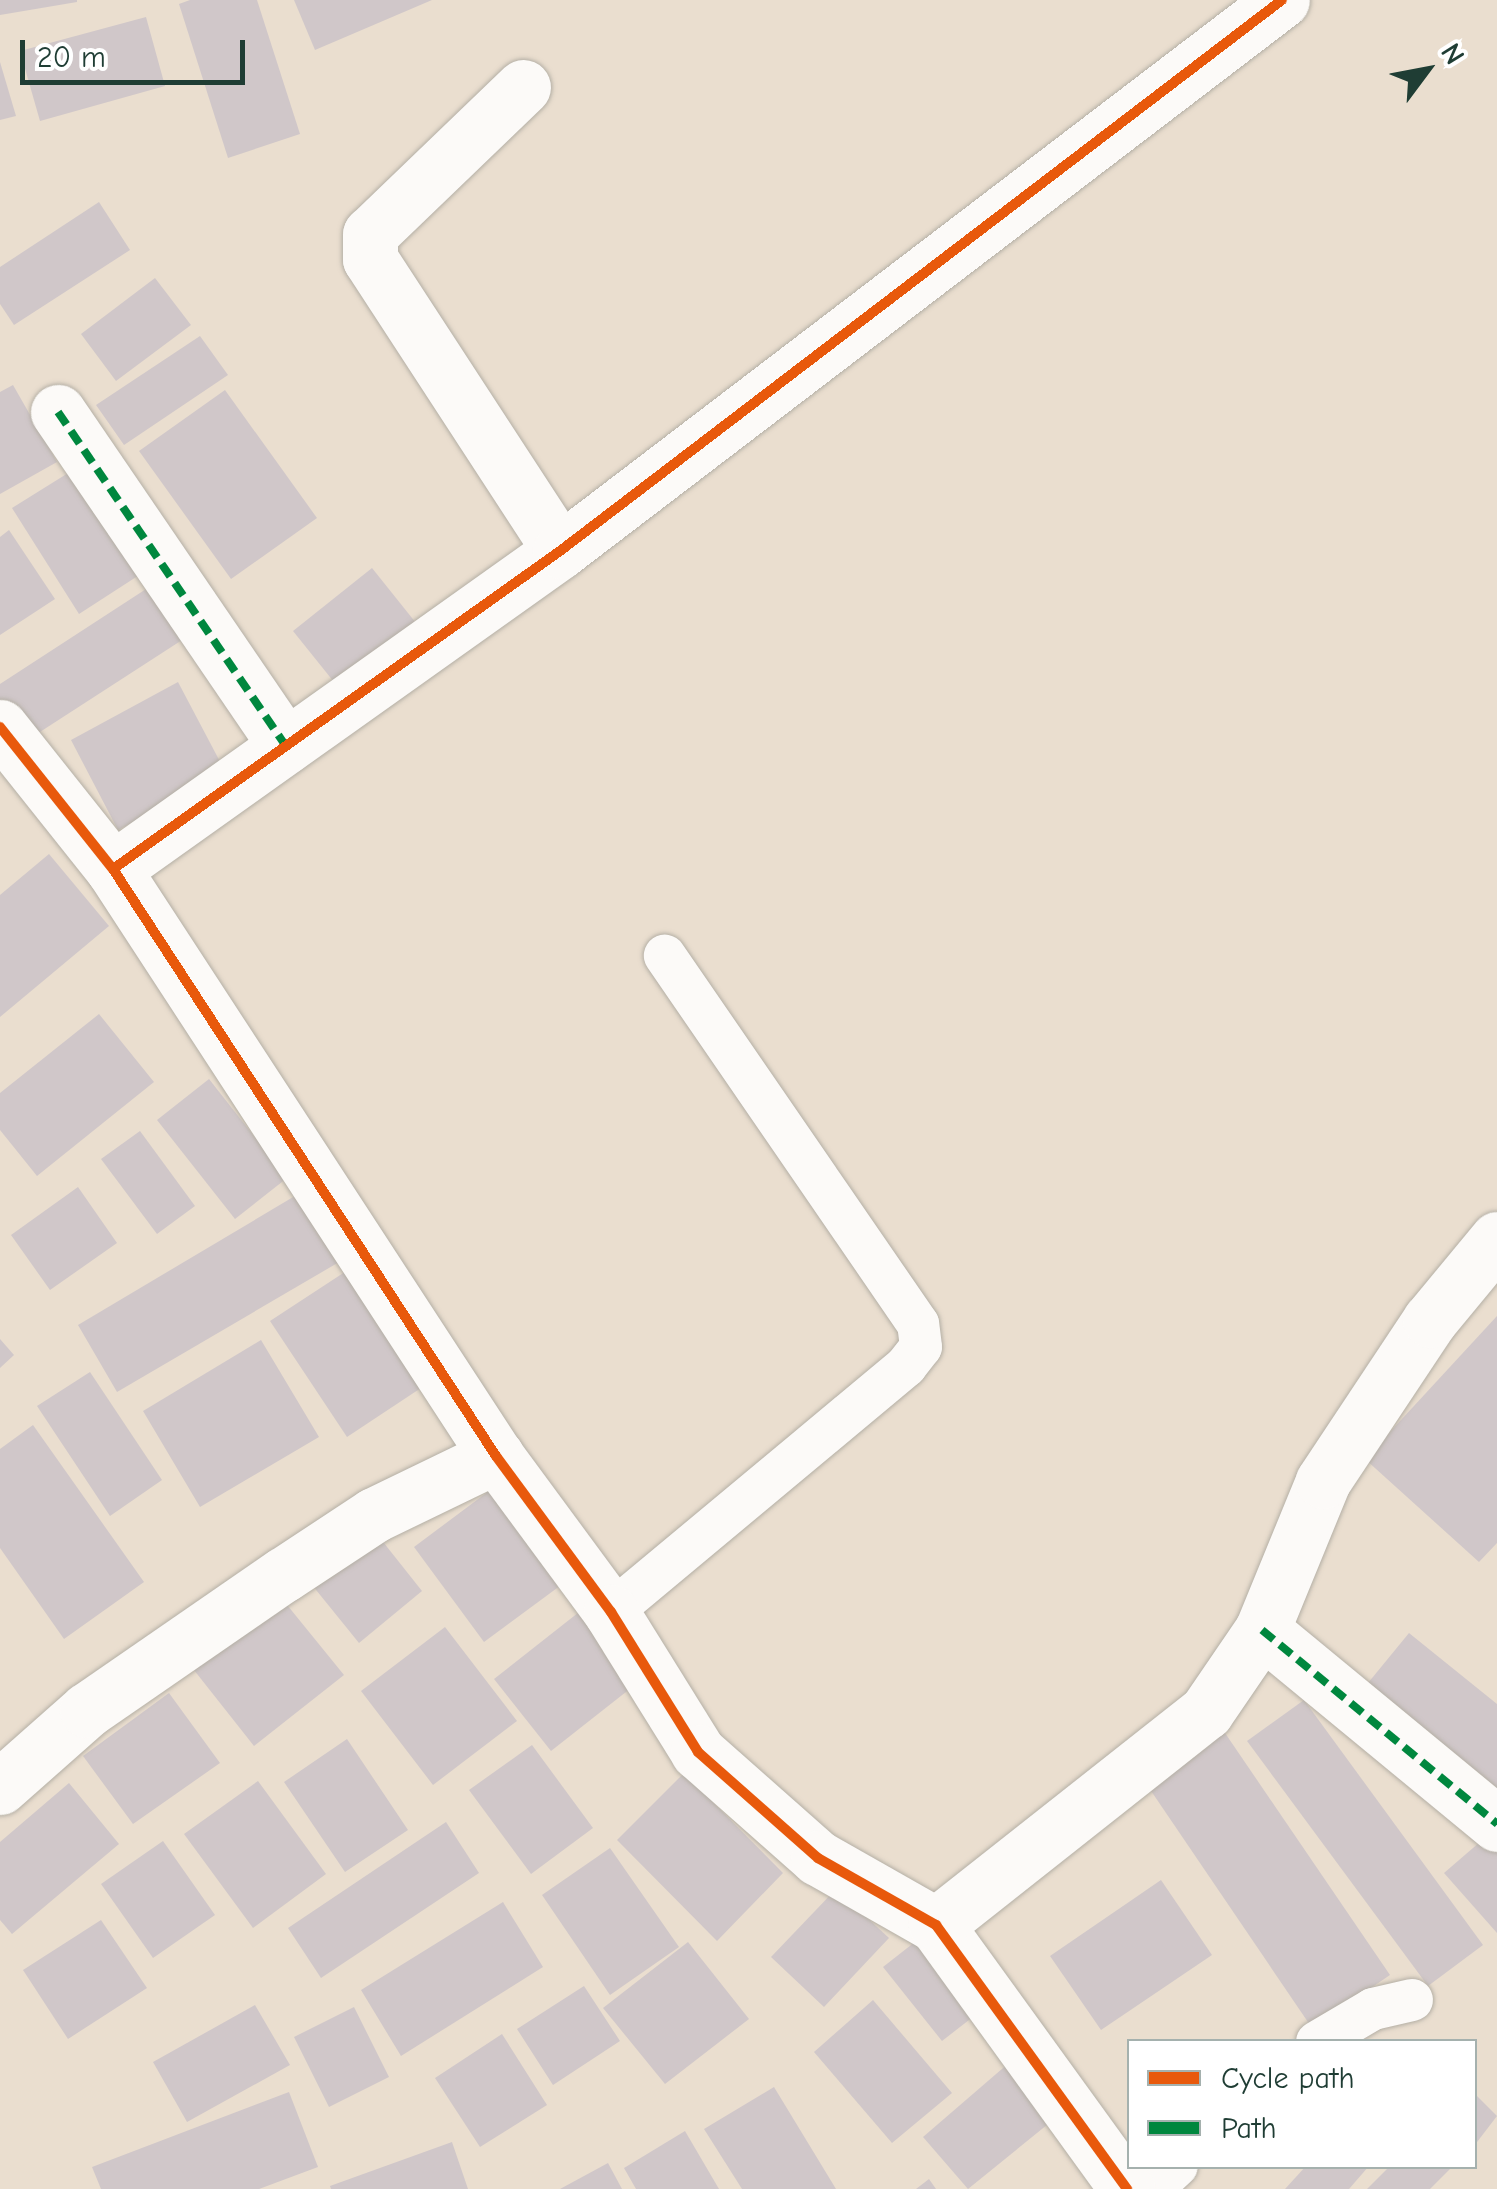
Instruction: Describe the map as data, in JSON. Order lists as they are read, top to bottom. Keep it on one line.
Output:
{"legend":["Cycle path","Path"],"scale_bar":"20 m","north":"top right"}
